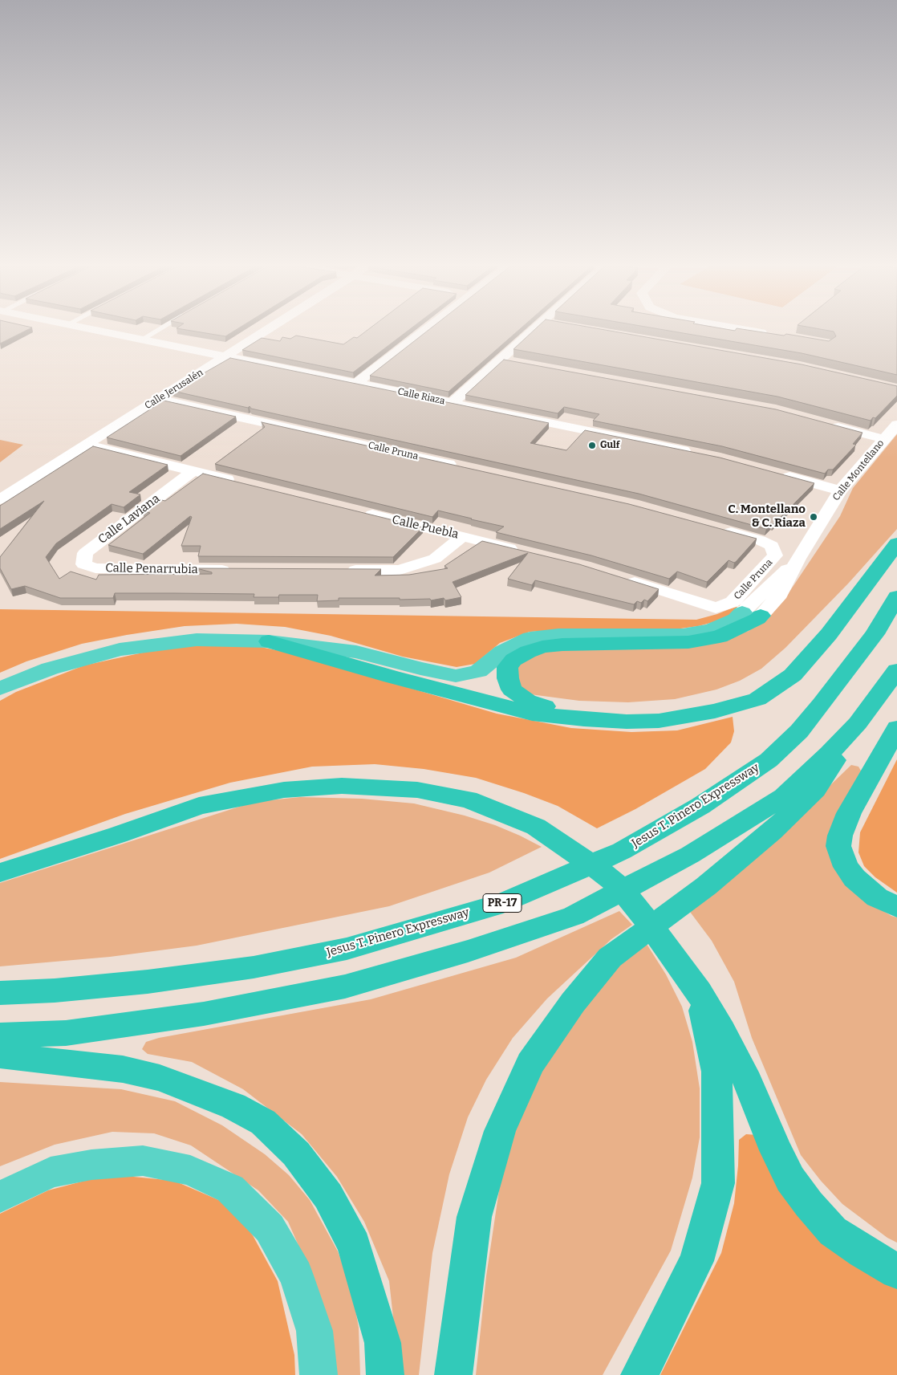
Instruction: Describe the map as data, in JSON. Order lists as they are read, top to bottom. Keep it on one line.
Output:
{"streets":{"highway":["Jesus T. Pinero Expressway","PR-17"],"street":["Calle Jerusalén","Calle Riaza","Calle Pruna","Calle Montellano","Calle Laviana","Calle Puebla","Calle Penarrubia"]},"crossings":[["Calle Jerusalén","Calle Riaza"],["Calle Jerusalén","Calle Pruna"],["Calle Laviana","Calle Penarrubia"]],"places":["Gulf","C. Montellano & C. Riaza"]}
